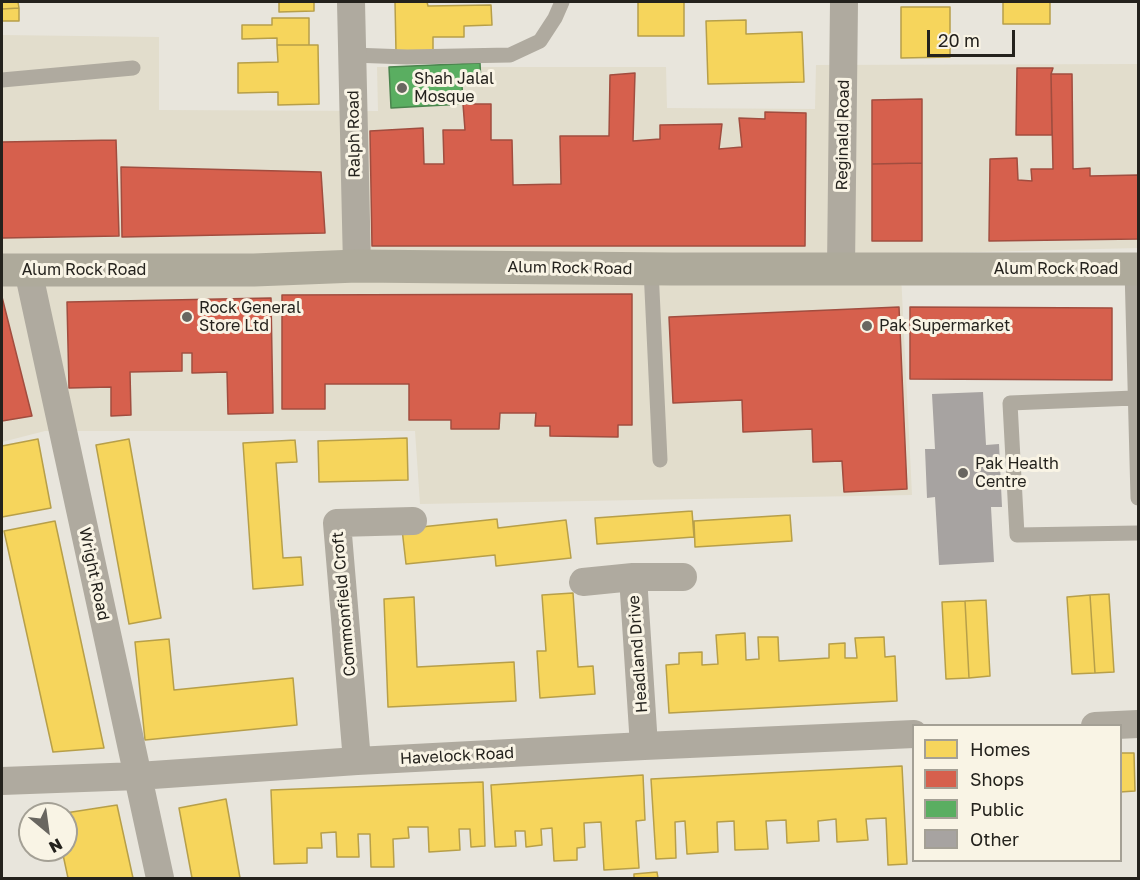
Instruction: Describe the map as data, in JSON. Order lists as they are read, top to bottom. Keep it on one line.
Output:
{"streets":{"street":["Ralph Road","Reginald Road","Alum Rock Road","Wright Road","Commonfield Croft","Headland Drive","Havelock Road"]},"crossings":[["Ralph Road","Alum Rock Road"],["Reginald Road","Alum Rock Road"],["Alum Rock Road","Wright Road"],["Wright Road","Havelock Road"],["Commonfield Croft","Havelock Road"],["Headland Drive","Havelock Road"]],"places":["Shah Jalal Mosque","Rock General Store Ltd","Pak Supermarket","Pak Health Centre"],"legend":["Homes","Shops","Public","Other"],"scale_bar":"20 m","north":"bottom right"}
